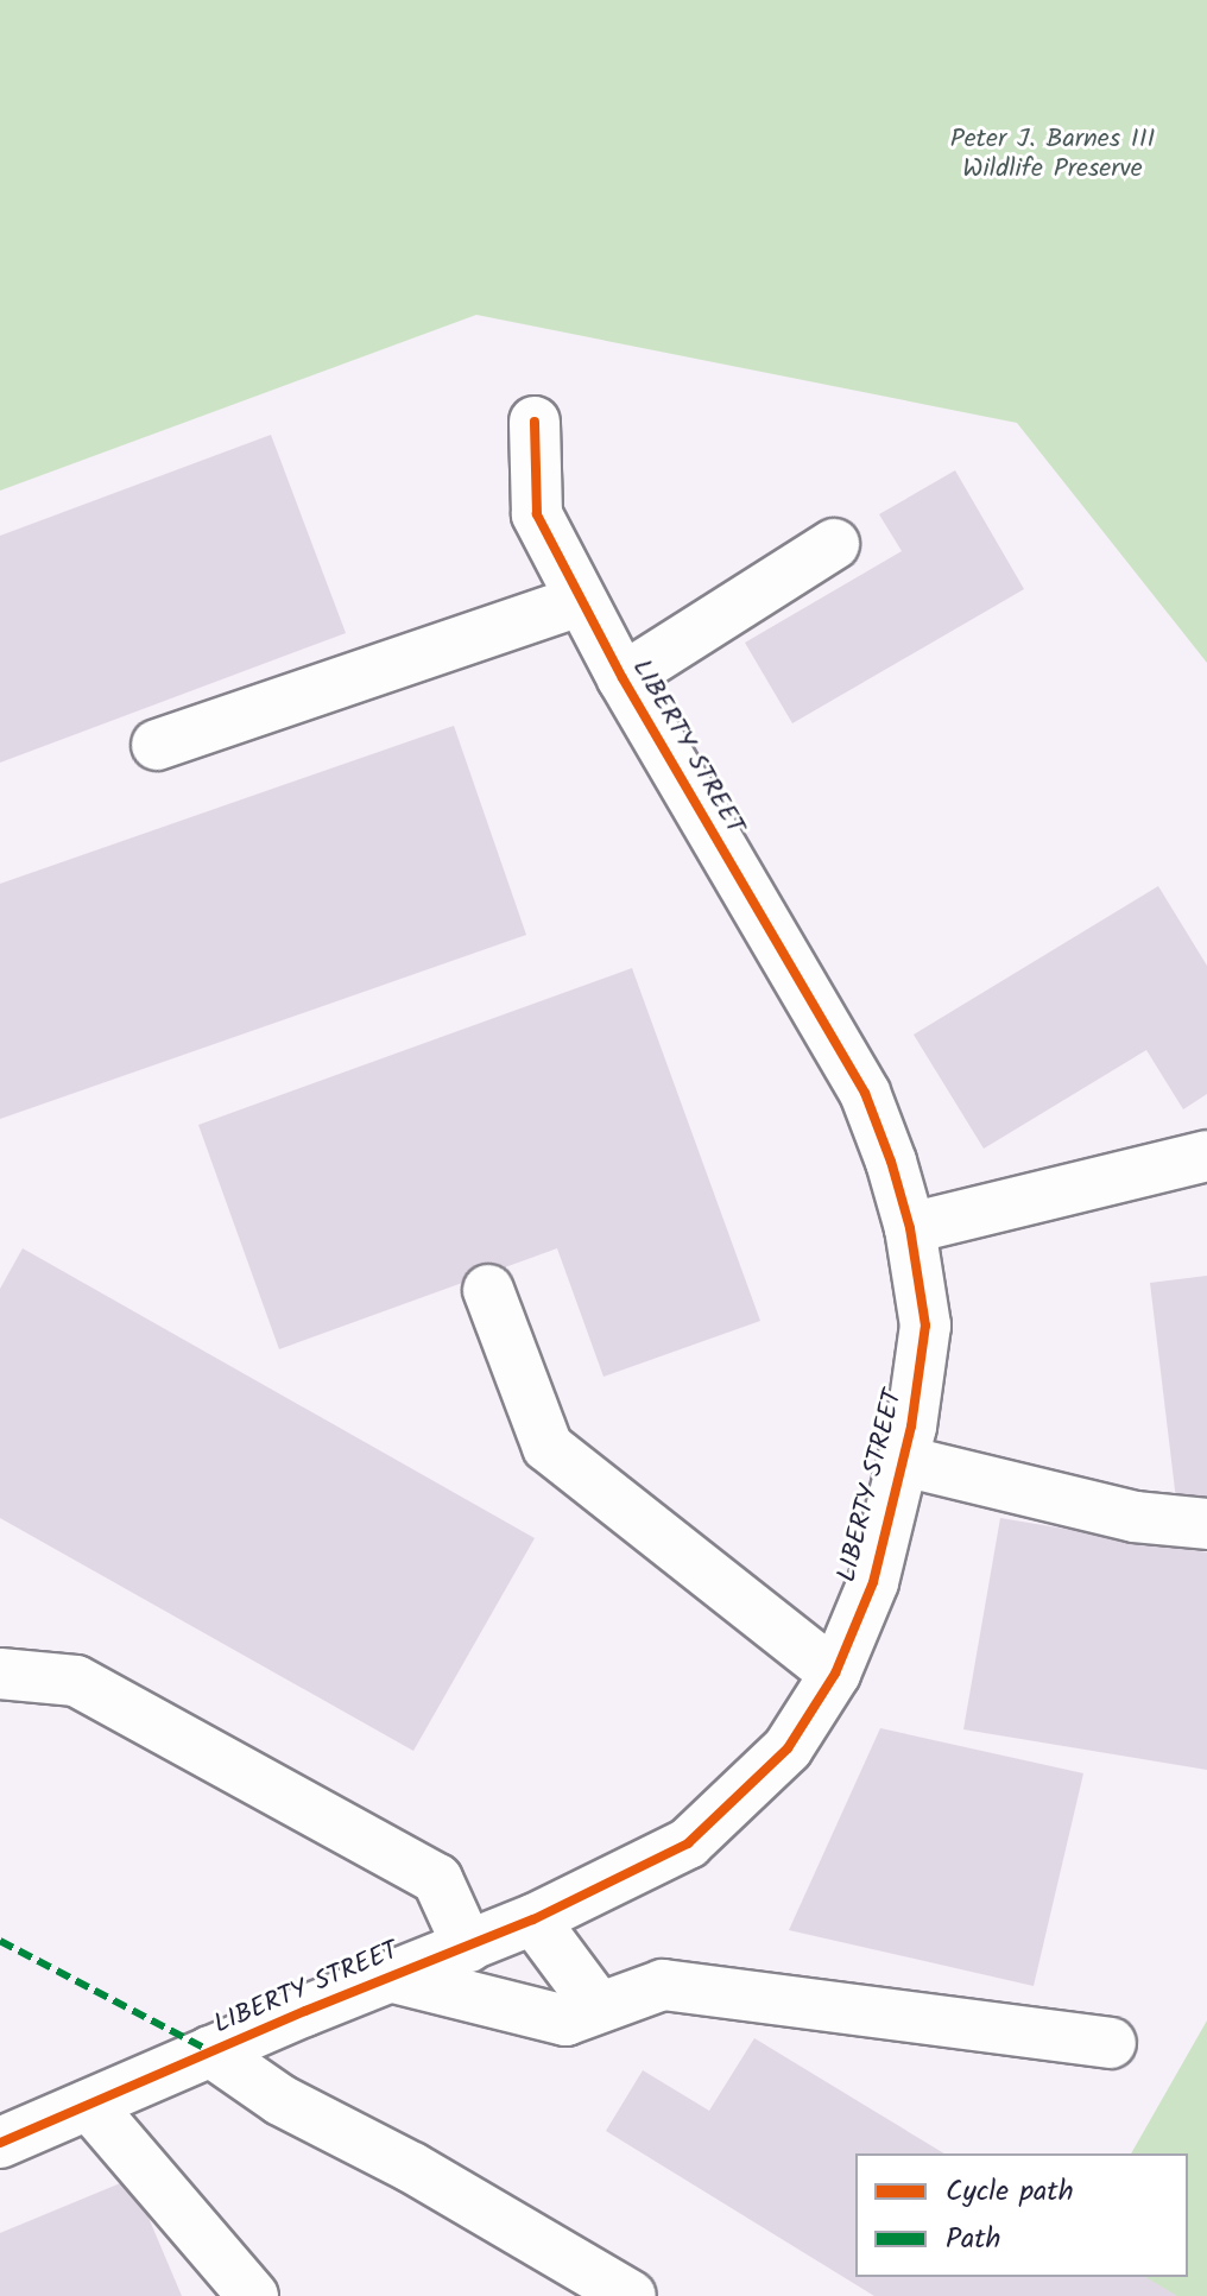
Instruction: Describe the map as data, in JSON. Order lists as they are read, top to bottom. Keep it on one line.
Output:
{"streets":{"street":["LIBERTY STREET"]},"parks":["Peter J. Barnes III Wildlife Preserve"],"legend":["Cycle path","Path"]}
